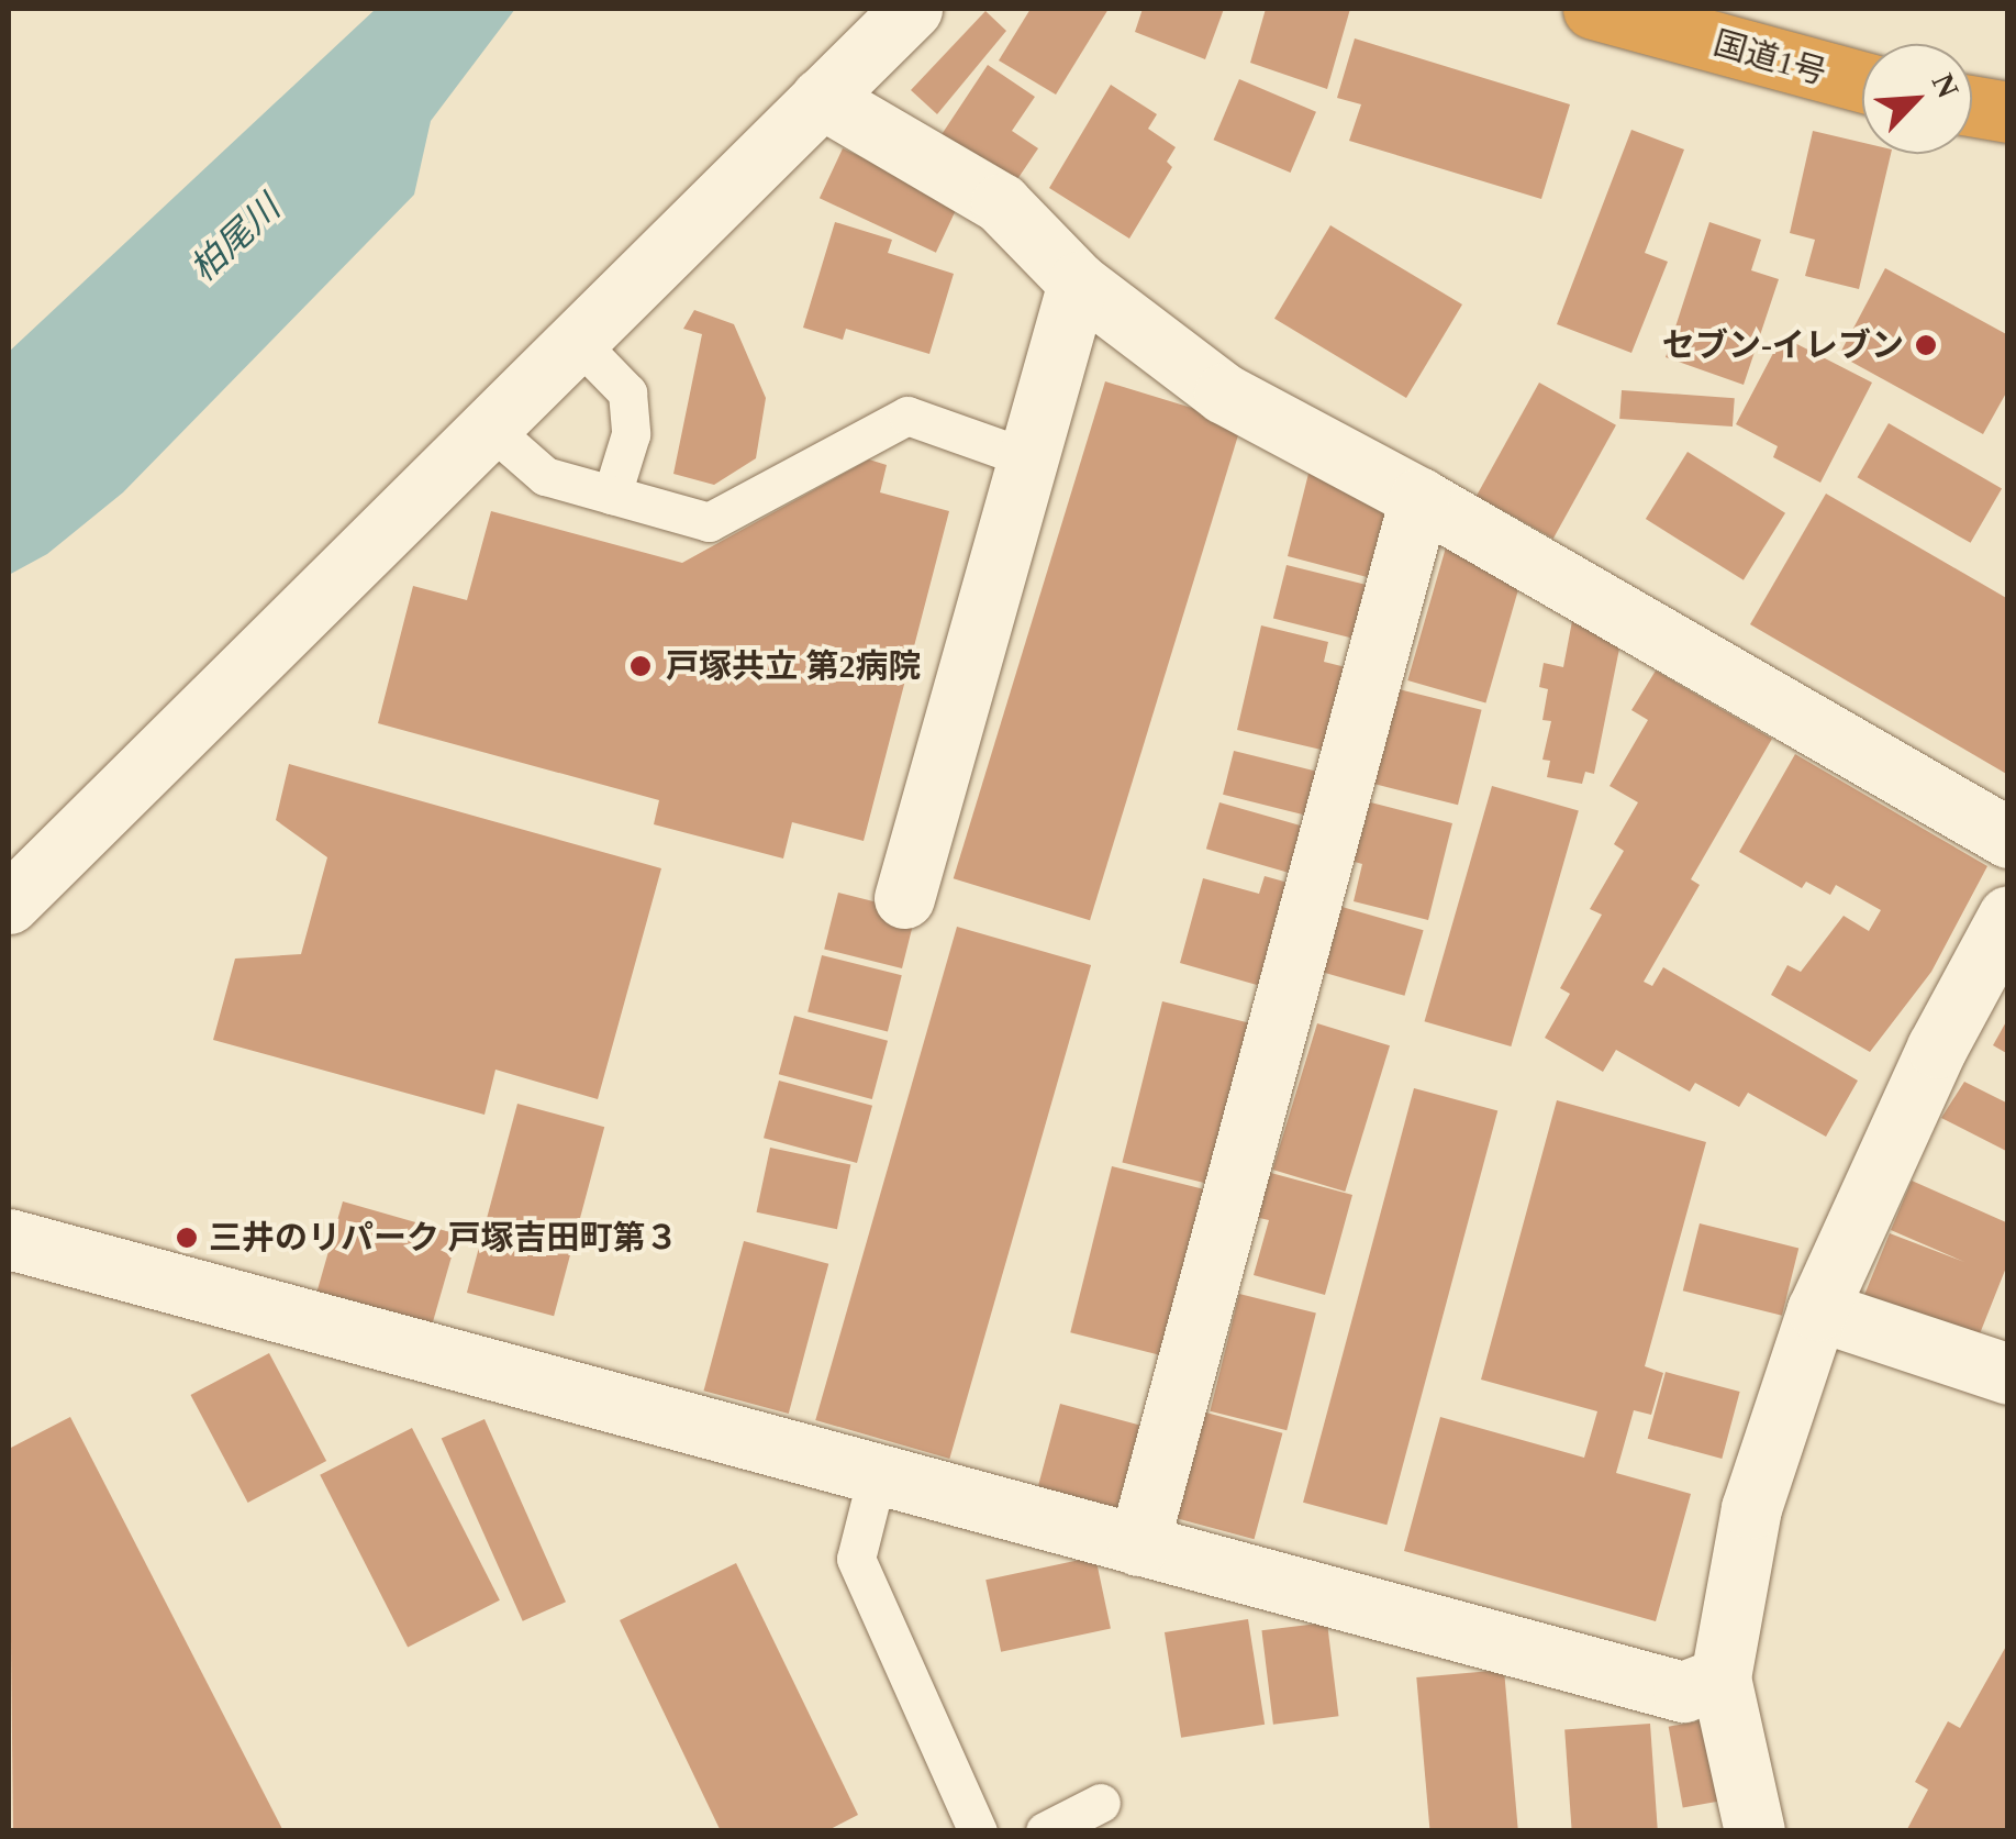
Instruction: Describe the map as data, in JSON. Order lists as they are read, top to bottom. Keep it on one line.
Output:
{"streets":{"highway":["国道1号"]},"water":["柏尾川"],"places":["セブン-イレブン","戸塚共立 第2病院","三井のリパーク 戸塚吉田町第３"],"north":"top right"}
